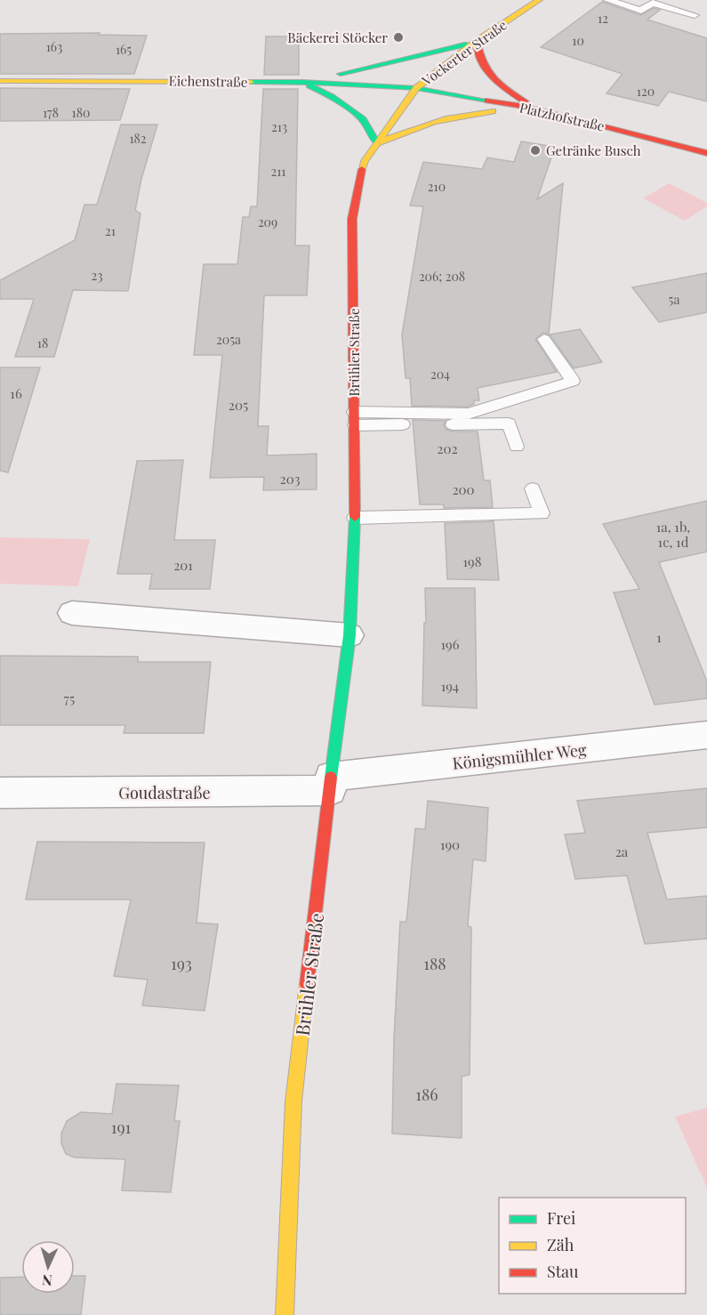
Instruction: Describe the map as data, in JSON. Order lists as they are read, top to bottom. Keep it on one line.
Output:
{"streets":{"main road":["Vockerter Straße","Eichenstraße","Platzhofstraße","Brühler Straße"],"street":["Königsmühler Weg","Goudastraße"]},"crossings":[["Vockerter Straße","Eichenstraße"],["Vockerter Straße","Platzhofstraße"],["Vockerter Straße","Brühler Straße"],["Eichenstraße","Platzhofstraße"],["Eichenstraße","Brühler Straße"],["Platzhofstraße","Brühler Straße"],["Brühler Straße","Königsmühler Weg"],["Brühler Straße","Goudastraße"],["Königsmühler Weg","Goudastraße"]],"places":["Bäckerei Stöcker","Getränke Busch"],"house_numbers":["12","10","163","165","120","178","180","213","182","211","210","209","21","23","206; 208","5a","205a","18","204","16","205","202","203","200","1a, 1b, 1c, 1d","198","201","1","196","194","75","190","2a","193","188","186","191"],"legend":["Frei","Zäh","Stau"],"north":"bottom"}
